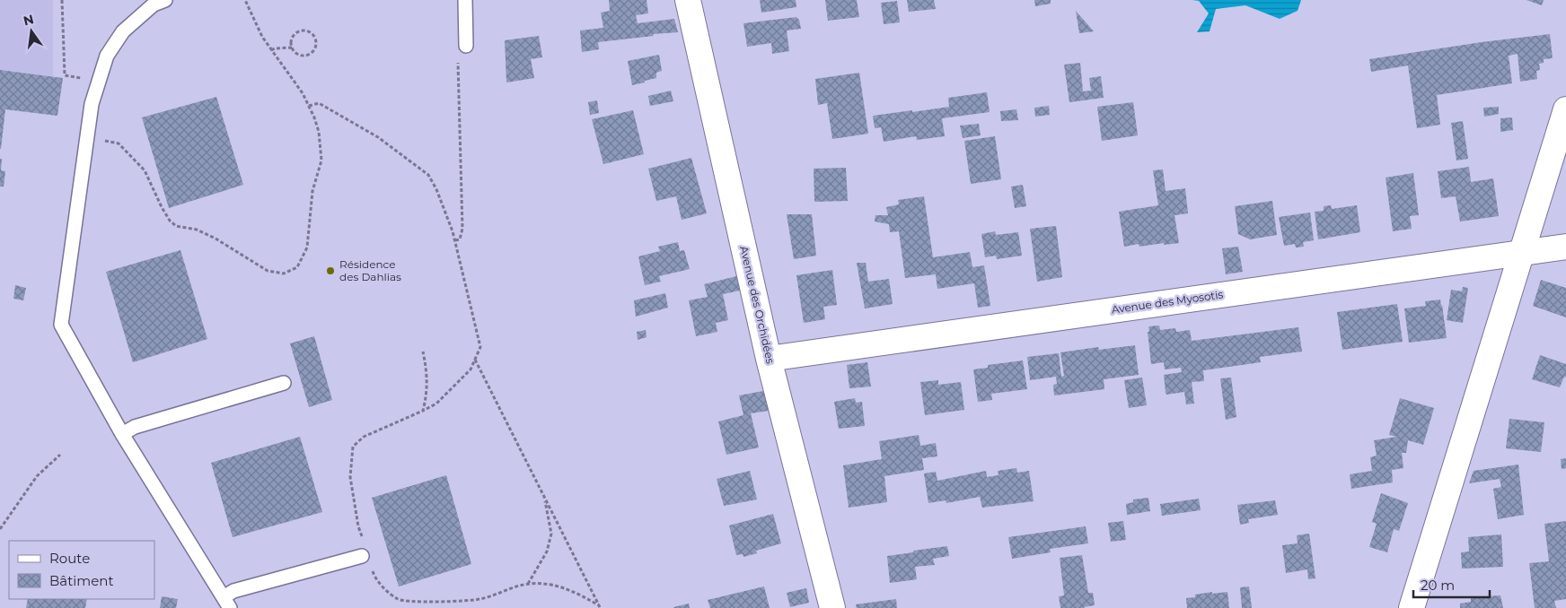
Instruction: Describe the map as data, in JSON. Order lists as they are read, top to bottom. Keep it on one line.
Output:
{"streets":{"street":["Avenue des Myosotis","Avenue des Orchidées"]},"crossings":[["Avenue des Myosotis","Avenue des Orchidées"]],"places":["Résidence des Dahlias"],"legend":["Route","Bâtiment"],"scale_bar":"20 m","north":"top"}
